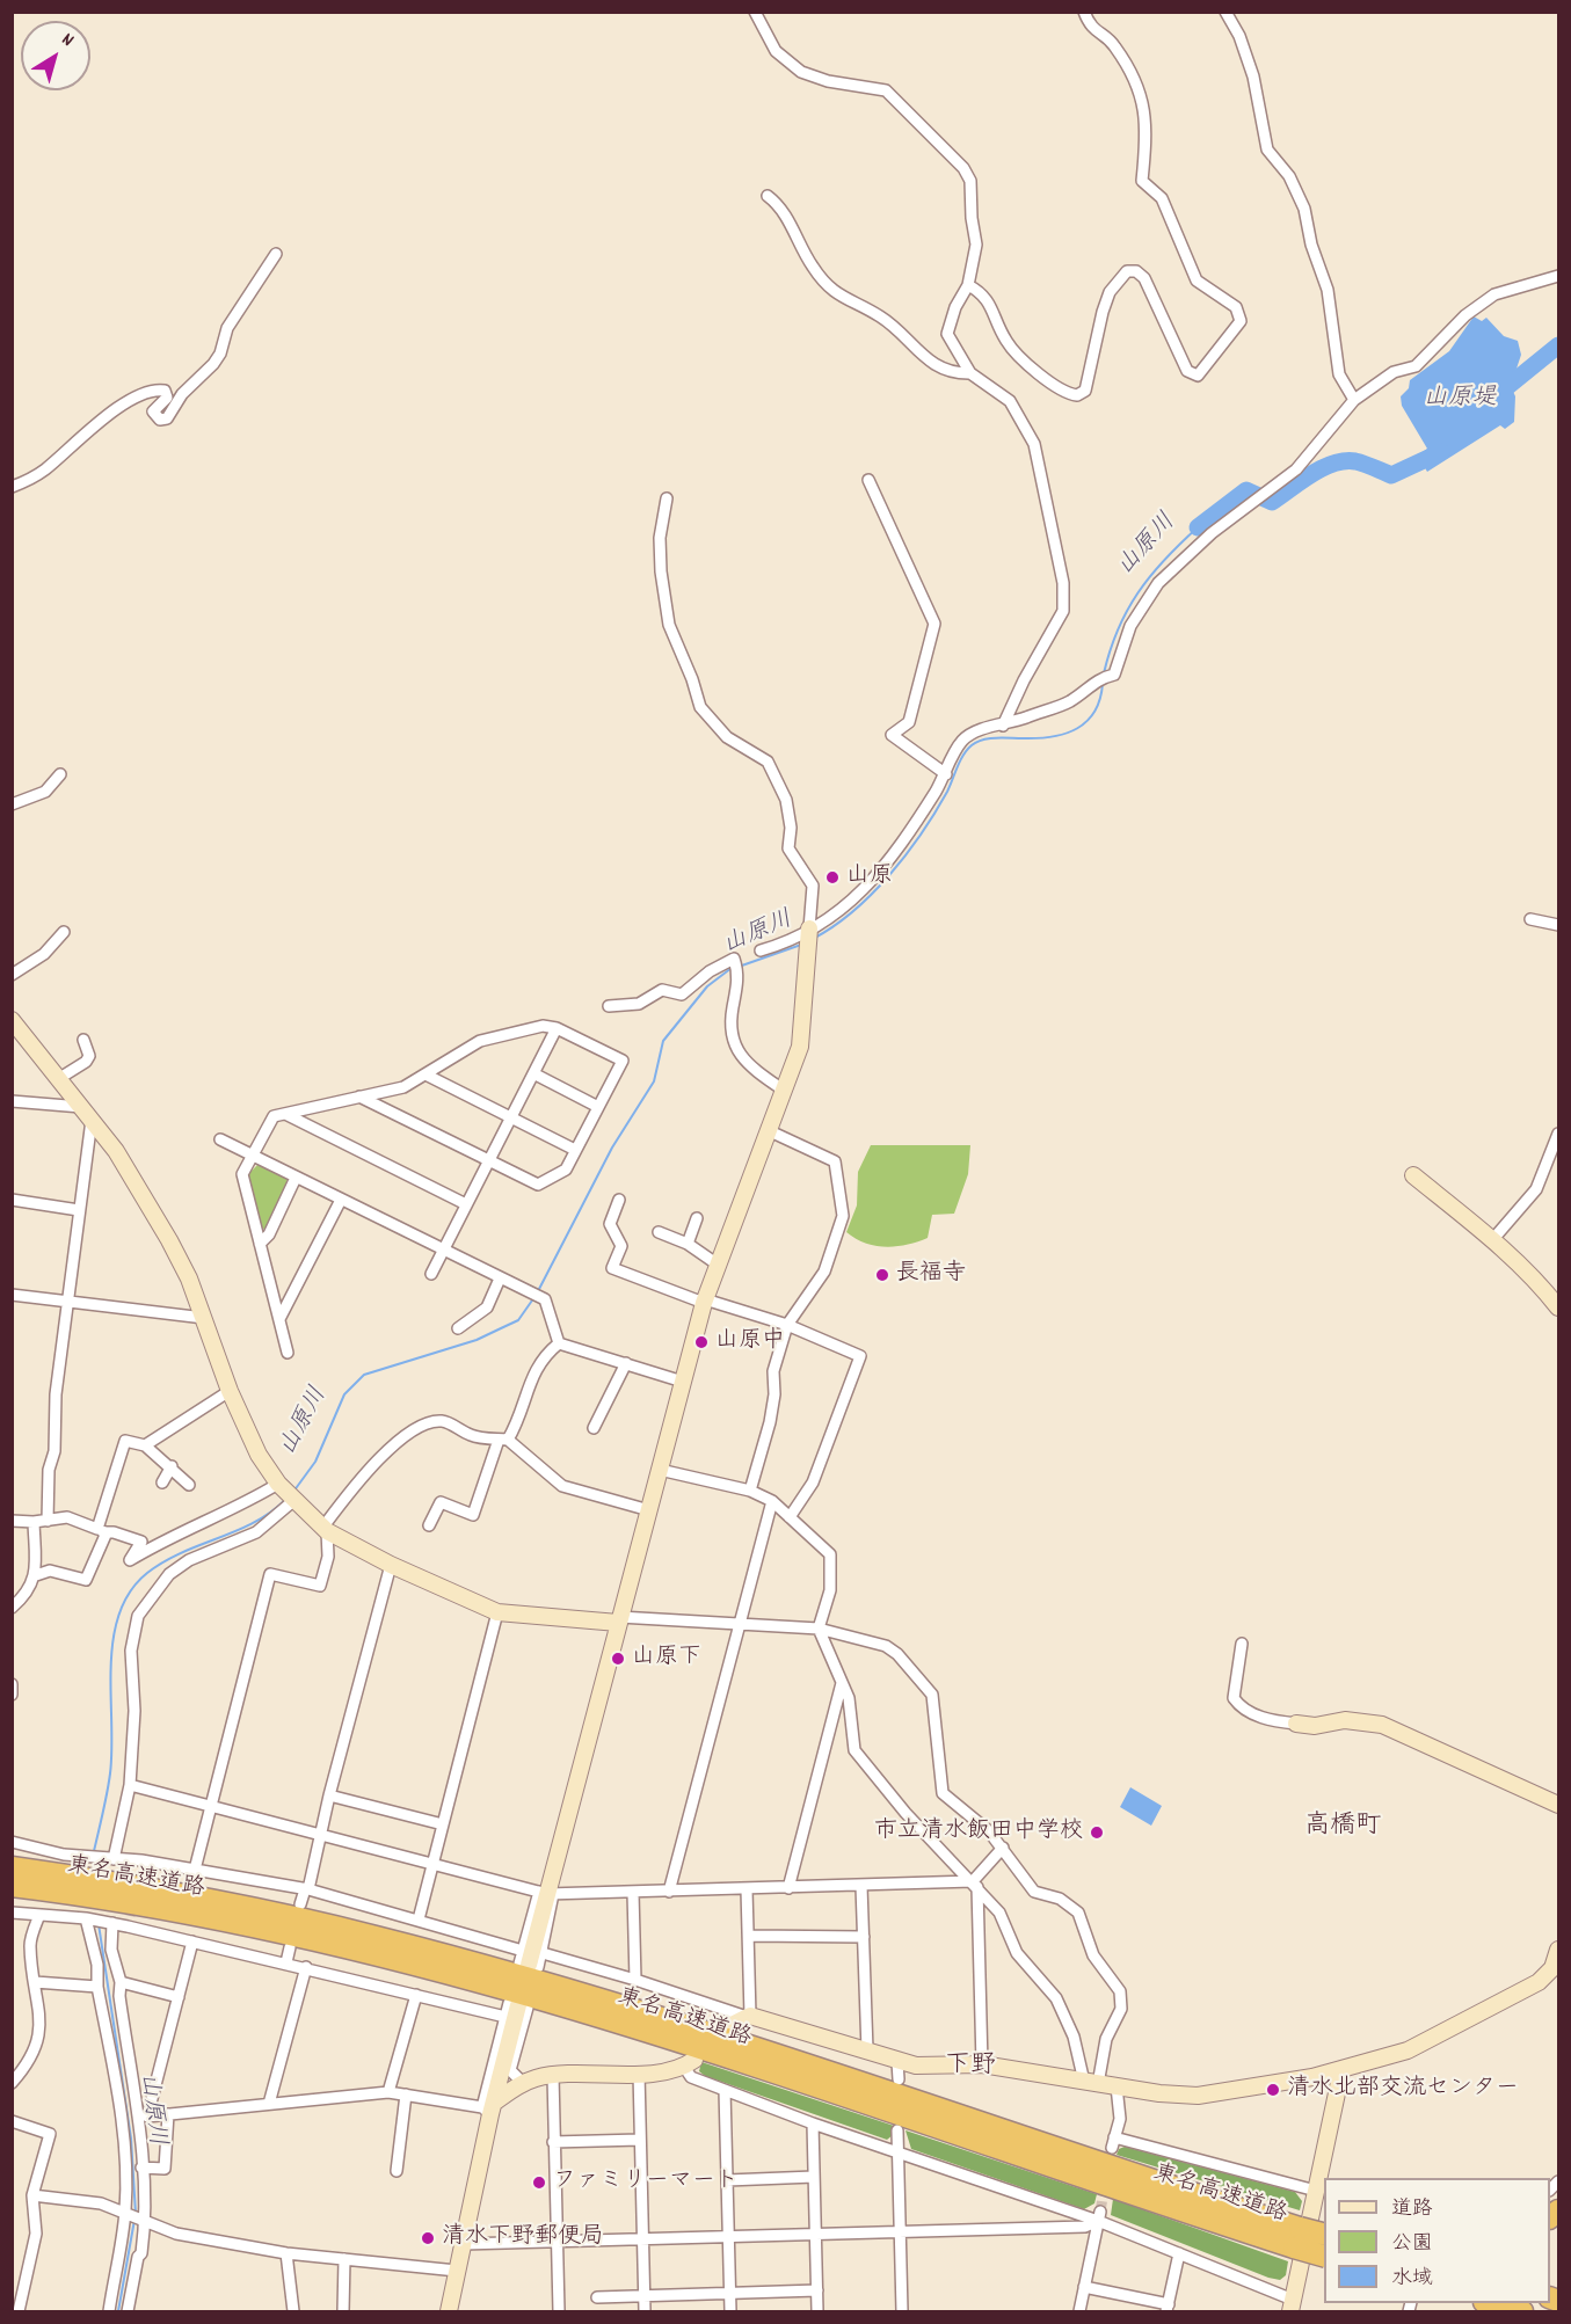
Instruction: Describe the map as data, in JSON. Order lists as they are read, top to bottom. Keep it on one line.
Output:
{"streets":{"highway":["東名高速道路"]},"districts":["高橋町","下野"],"water":["山原堤","山原川"],"places":["山原","長福寺","山原中","山原下","市立清水飯田中学校","清水北部交流センター","ファミリーマート","清水下野郵便局"],"legend":["道路","公園","水域"],"north":"top right"}
